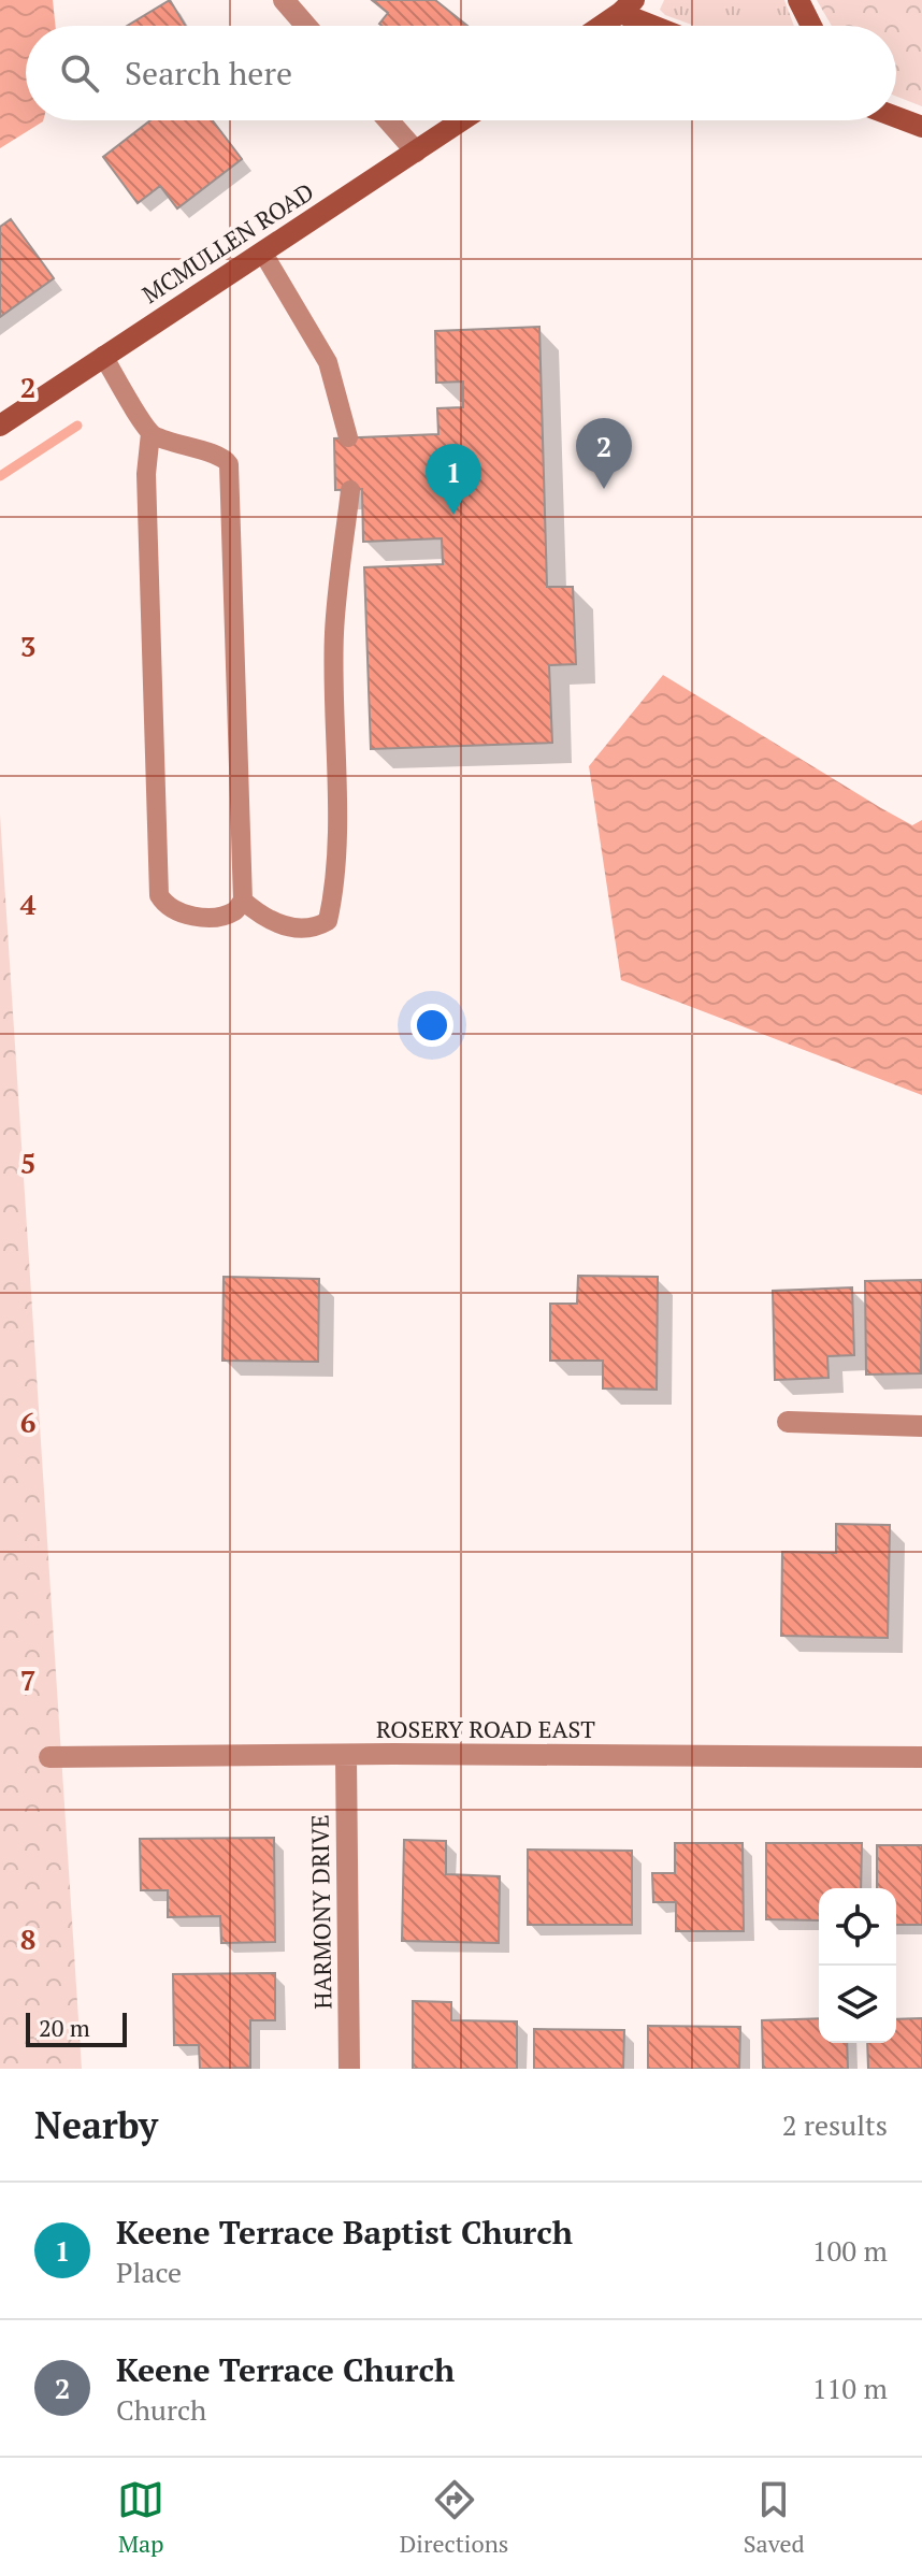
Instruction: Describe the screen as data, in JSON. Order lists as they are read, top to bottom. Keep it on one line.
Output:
{"streets":{"street":["MCMULLEN ROAD","ROSERY ROAD EAST","HARMONY DRIVE"]},"crossings":[["ROSERY ROAD EAST","HARMONY DRIVE"]],"scale_bar":"20 m","page":{"search":"Search here","pins":["2","1"],"scale":"20 m","heading":["Nearby","2 results"],"list":[{"mark":"1","name":"Keene Terrace Baptist Church","note":"Place","value":"100 m"},{"mark":"2","name":"Keene Terrace Church","note":"Church","value":"110 m"}],"nav":["Map","Directions","Saved"]},"grid":{"rows":["2","3","4","5","6","7","8"]}}
